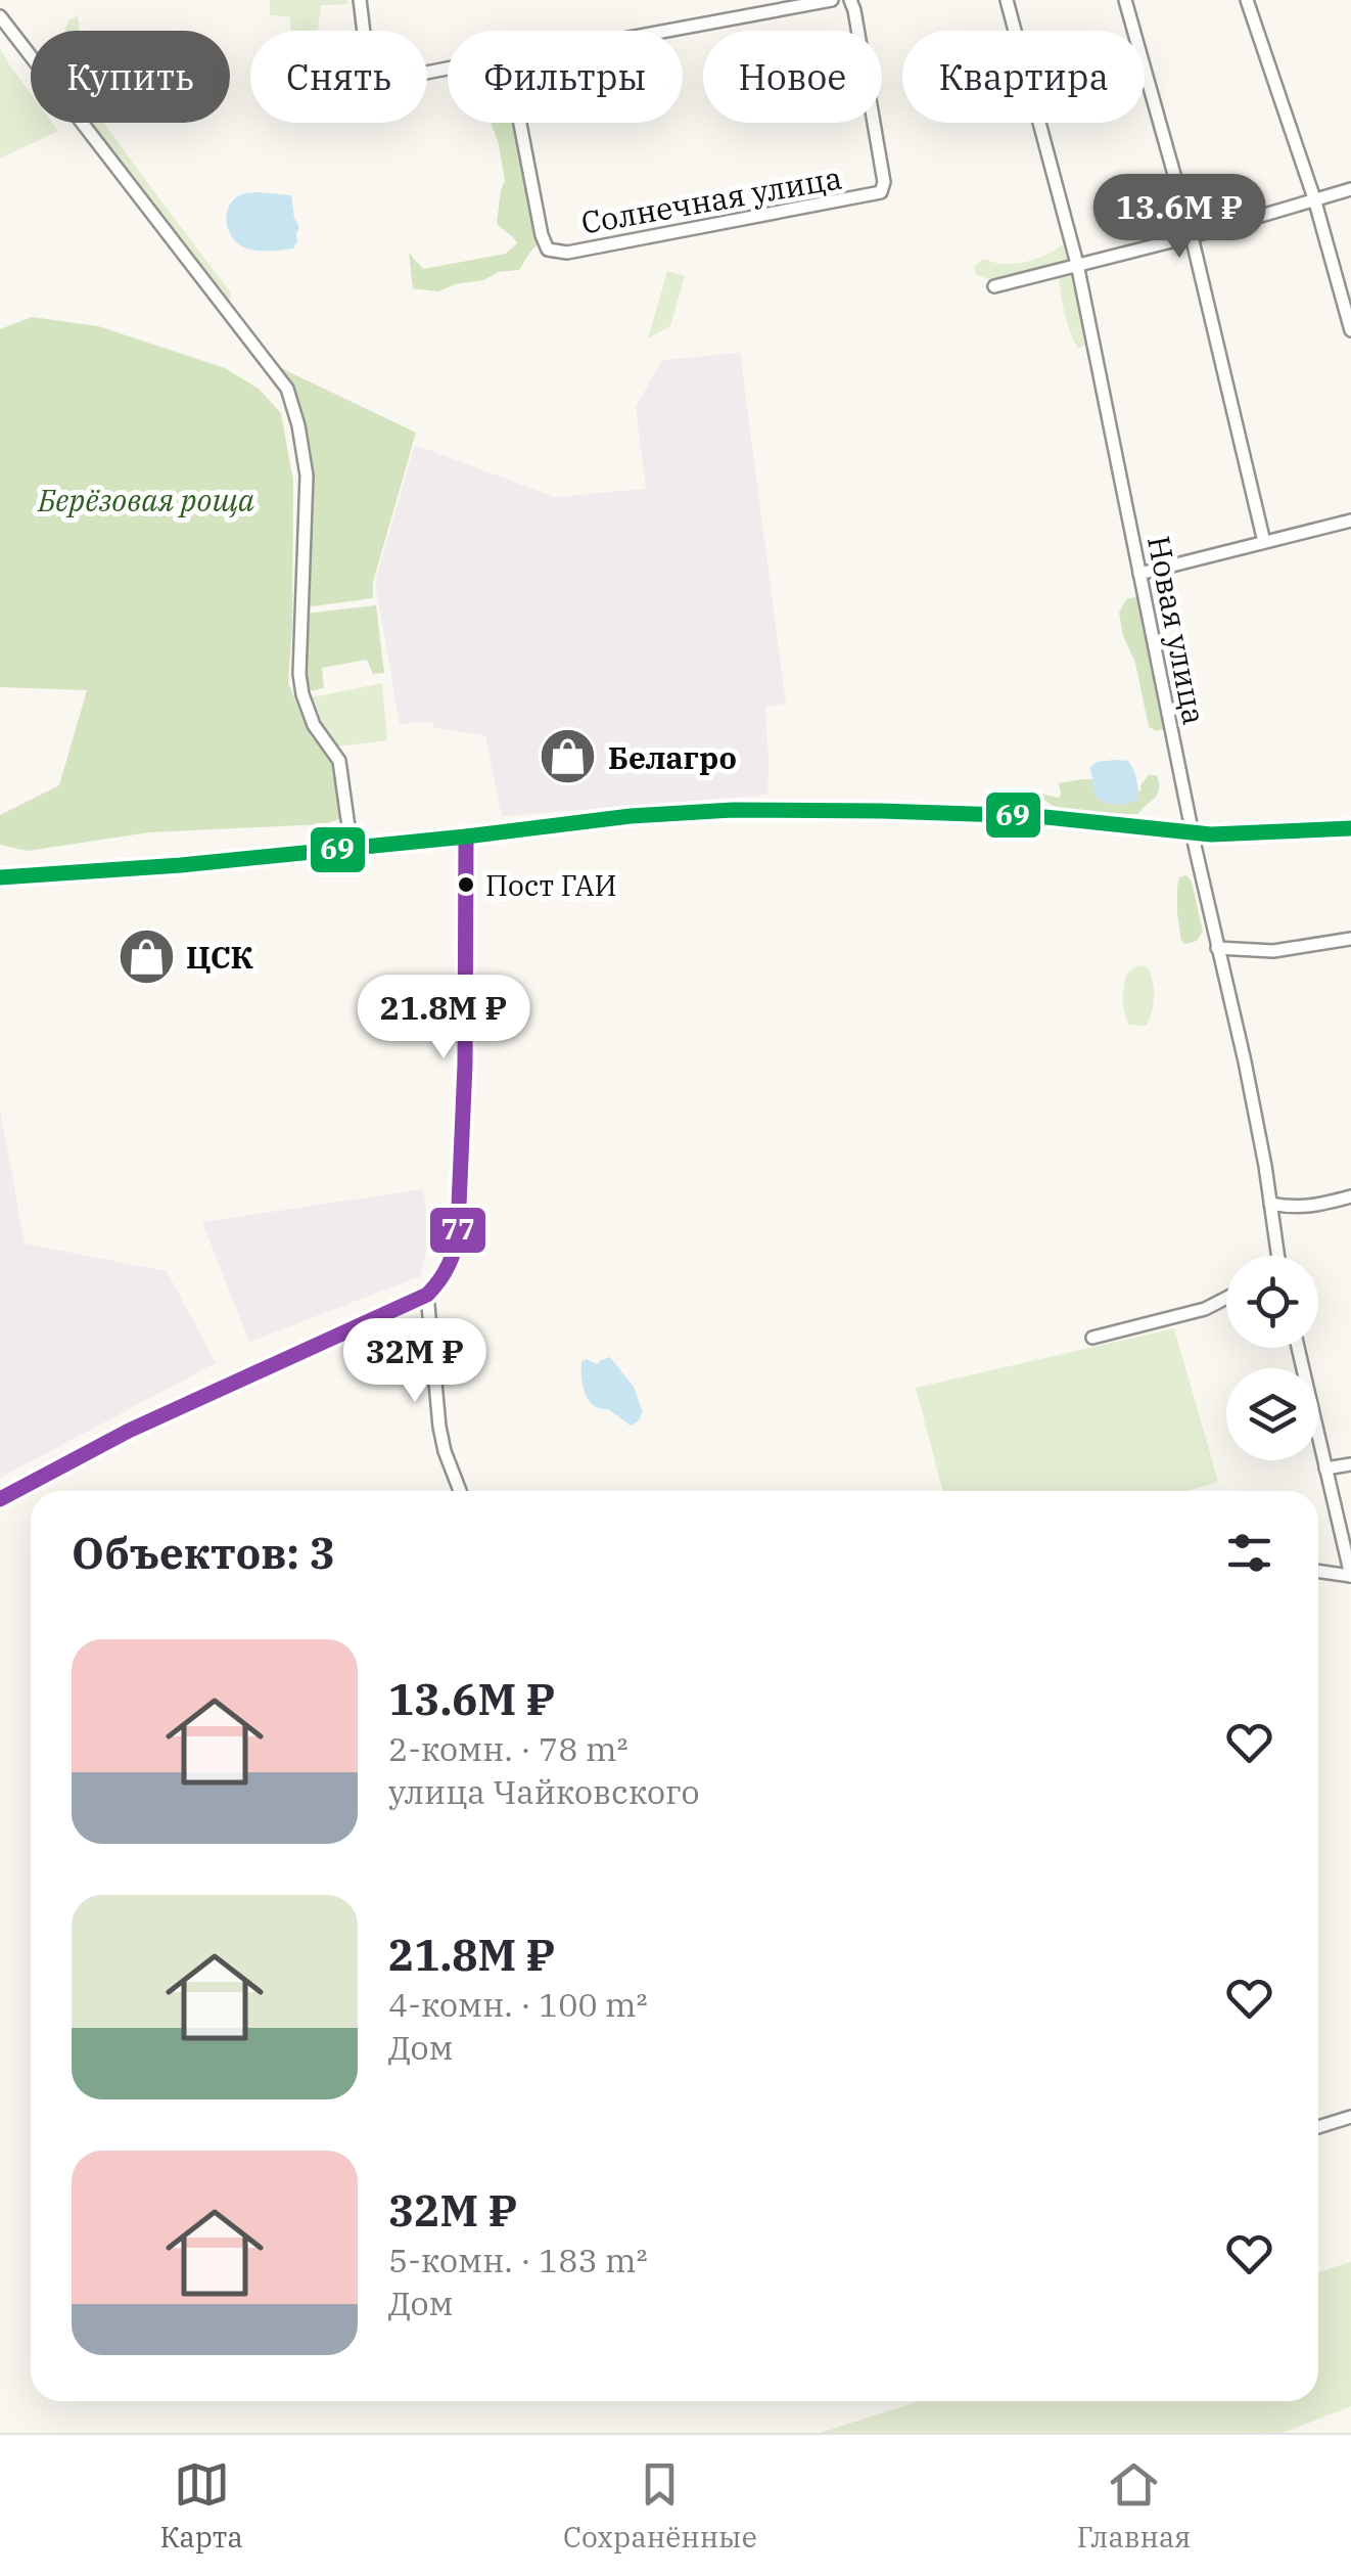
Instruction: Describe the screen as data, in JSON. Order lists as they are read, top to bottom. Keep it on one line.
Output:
{"streets":{"street":["Солнечная улица","Новая улица"]},"parks":["Берёзовая роща"],"places":{"shop":["Белагро","ЦСК"],"other":["Пост ГАИ"]},"lines":["transit line 69","transit line 77"],"page":{"chip":["Купить","Снять","Фильтры","Новое","Квартира"],"price":["13.6M ₽","21.8M ₽","32M ₽"],"heading":"Объектов: 3","list":[{"name":"13.6M ₽","note":"2-комн. · 78 m² · улица Чайковского"},{"name":"21.8M ₽","note":"4-комн. · 100 m² · Дом"},{"name":"32M ₽","note":"5-комн. · 183 m² · Дом"}],"tabs":["Карта","Сохранённые","Главная"]}}
